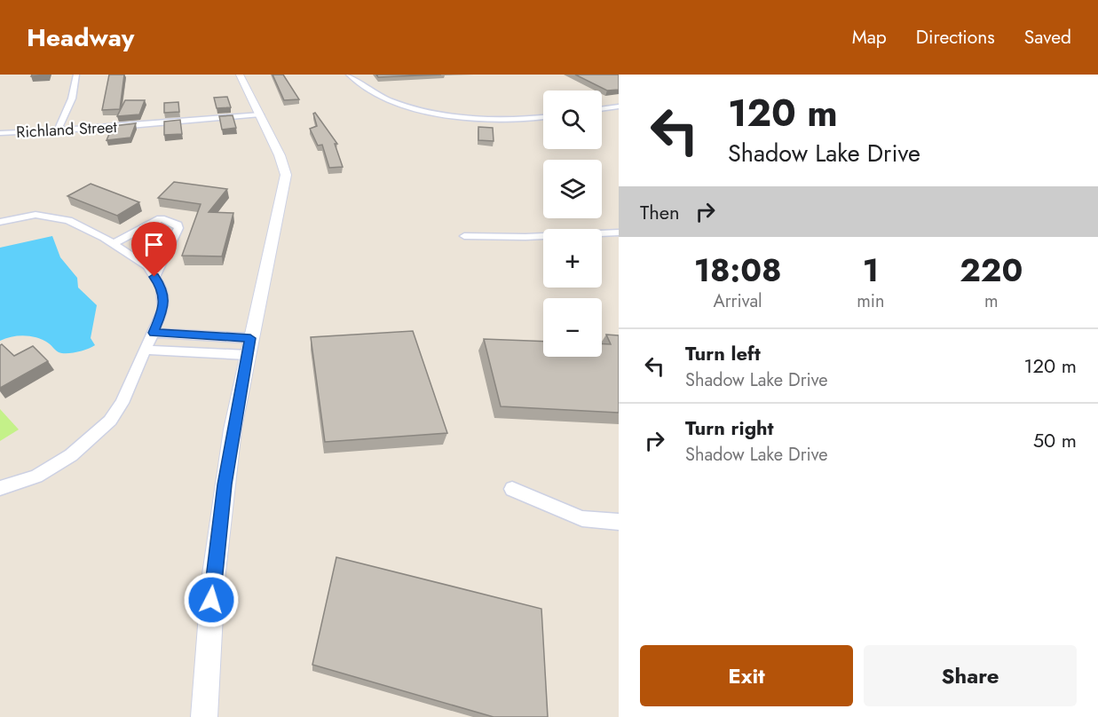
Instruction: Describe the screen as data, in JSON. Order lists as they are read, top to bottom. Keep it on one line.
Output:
{"streets":{"street":["Richland Street"]},"page":{"header":"Headway","nav":["Map","Directions","Saved"],"turn":["120 m","Shadow Lake Drive"],"map_buttons":["+","−"],"then":"Then","eta":["18:08","Arrival","1","min","220","m"],"list":[{"name":"Turn left","note":"Shadow Lake Drive","value":"120 m"},{"name":"Turn right","note":"Shadow Lake Drive","value":"50 m"}],"buttons":["Exit","Share"]}}
